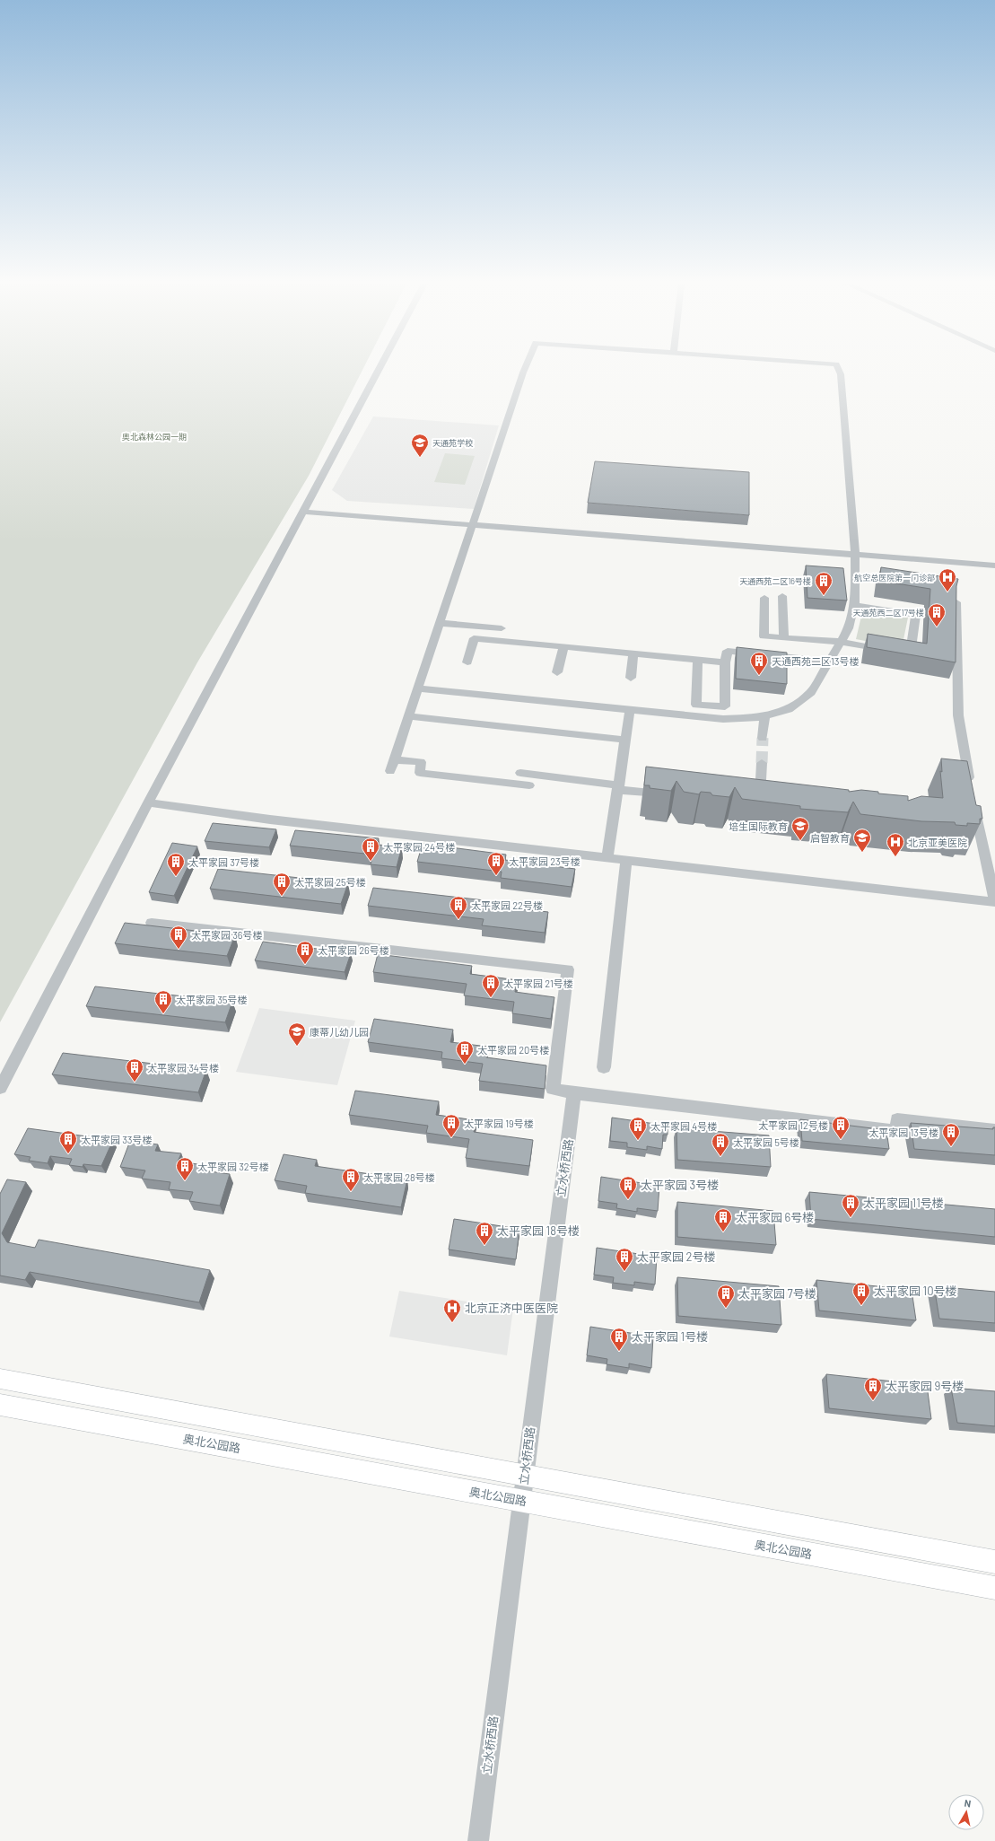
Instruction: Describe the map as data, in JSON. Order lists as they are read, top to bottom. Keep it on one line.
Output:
{"streets":{"main road":["奥北公园路"],"street":["立水桥西路"]},"crossings":[["立水桥西路","奥北公园路"]],"parks":["奥北森林公园一期"],"places":{"school or university":["天通苑学校","培生国际教育","启智教育","康蒂儿幼儿园"],"hospital":["航空总医院第一门诊部","北京亚美医院","北京正济中医医院"],"building":["天通西苑二区16号楼","天通苑西二区17号楼","天通西苑二区13号楼","太平家园 24号楼","太平家园 23号楼","太平家园 37号楼","太平家园 25号楼","太平家园 22号楼","太平家园 36号楼","太平家园 26号楼","太平家园 21号楼","太平家园 35号楼","太平家园 20号楼","太平家园 34号楼","太平家园 19号楼","太平家园 12号楼","太平家园 4号楼","太平家园 13号楼","太平家园 33号楼","太平家园 5号楼","太平家园 32号楼","太平家园 28号楼","太平家园 3号楼","太平家园 11号楼","太平家园 6号楼","太平家园 18号楼","太平家园 2号楼","太平家园 10号楼","太平家园 7号楼","太平家园 1号楼","太平家园 9号楼"]},"north":"top"}
